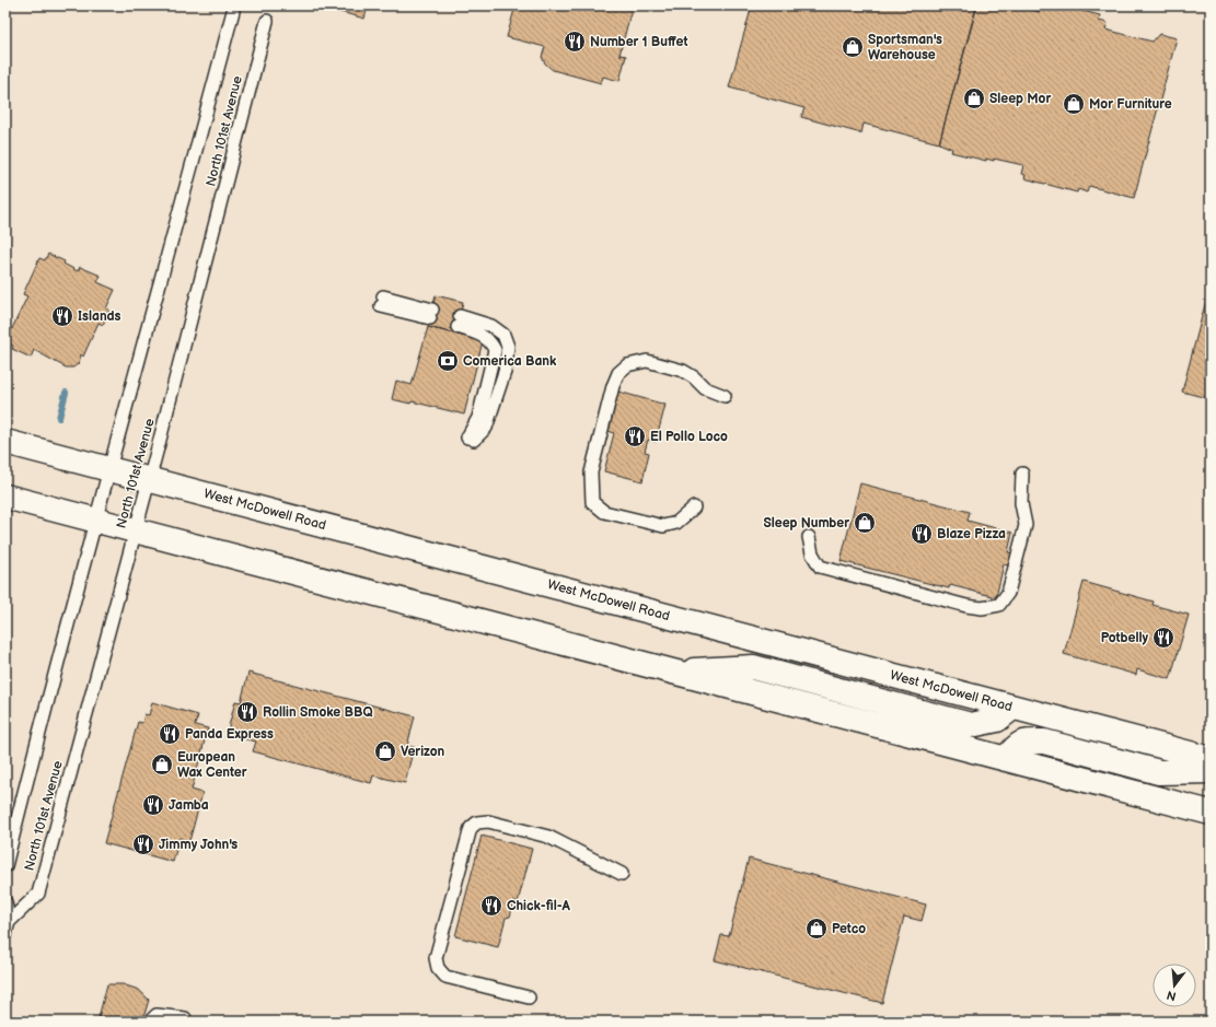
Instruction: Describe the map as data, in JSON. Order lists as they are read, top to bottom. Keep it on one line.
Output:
{"streets":{"main road":["West McDowell Road"],"lane":["North 101st Avenue"]},"crossings":[["North 101st Avenue","West McDowell Road"]],"places":{"restaurant":["Number 1 Buffet","Islands","El Pollo Loco","Blaze Pizza","Potbelly","Rollin Smoke BBQ","Panda Express","Jamba","Jimmy John's","Chick-fil-A"],"shop":["Sportsman's Warehouse","Sleep Mor","Mor Furniture","Sleep Number","Verizon","European Wax Center","Petco"],"bank":["Comerica Bank"]},"north":"bottom"}
